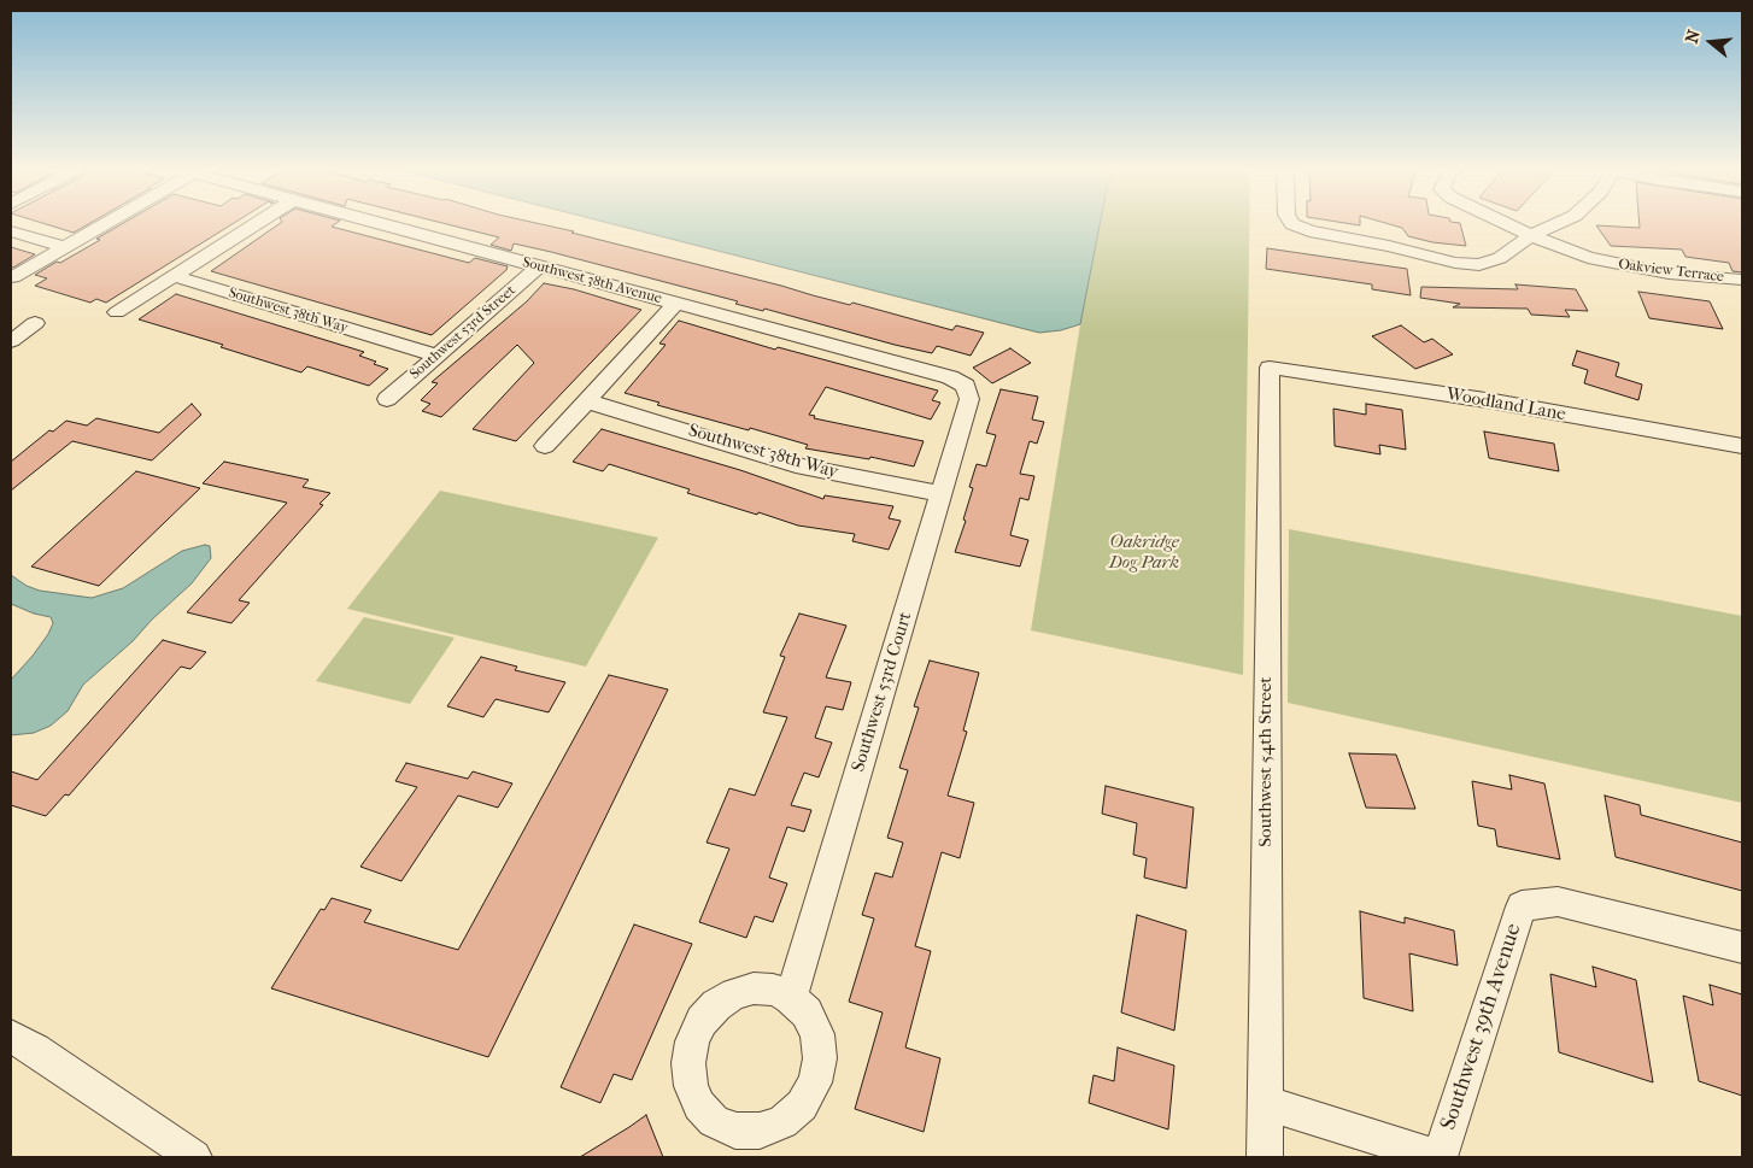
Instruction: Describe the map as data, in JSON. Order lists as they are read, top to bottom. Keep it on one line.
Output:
{"streets":{"street":["Oakview Terrace","Southwest 38th Avenue","Southwest 38th Way","Southwest 53rd Street","Woodland Lane","Southwest 53rd Court","Southwest 54th Street","Southwest 39th Avenue"]},"crossings":[["Southwest 38th Avenue","Southwest 53rd Street"],["Southwest 38th Avenue","Southwest 53rd Court"],["Southwest 38th Way","Southwest 53rd Street"],["Southwest 38th Way","Southwest 53rd Court"],["Woodland Lane","Southwest 54th Street"]],"parks":["Oakridge Dog Park"],"north":"left"}
